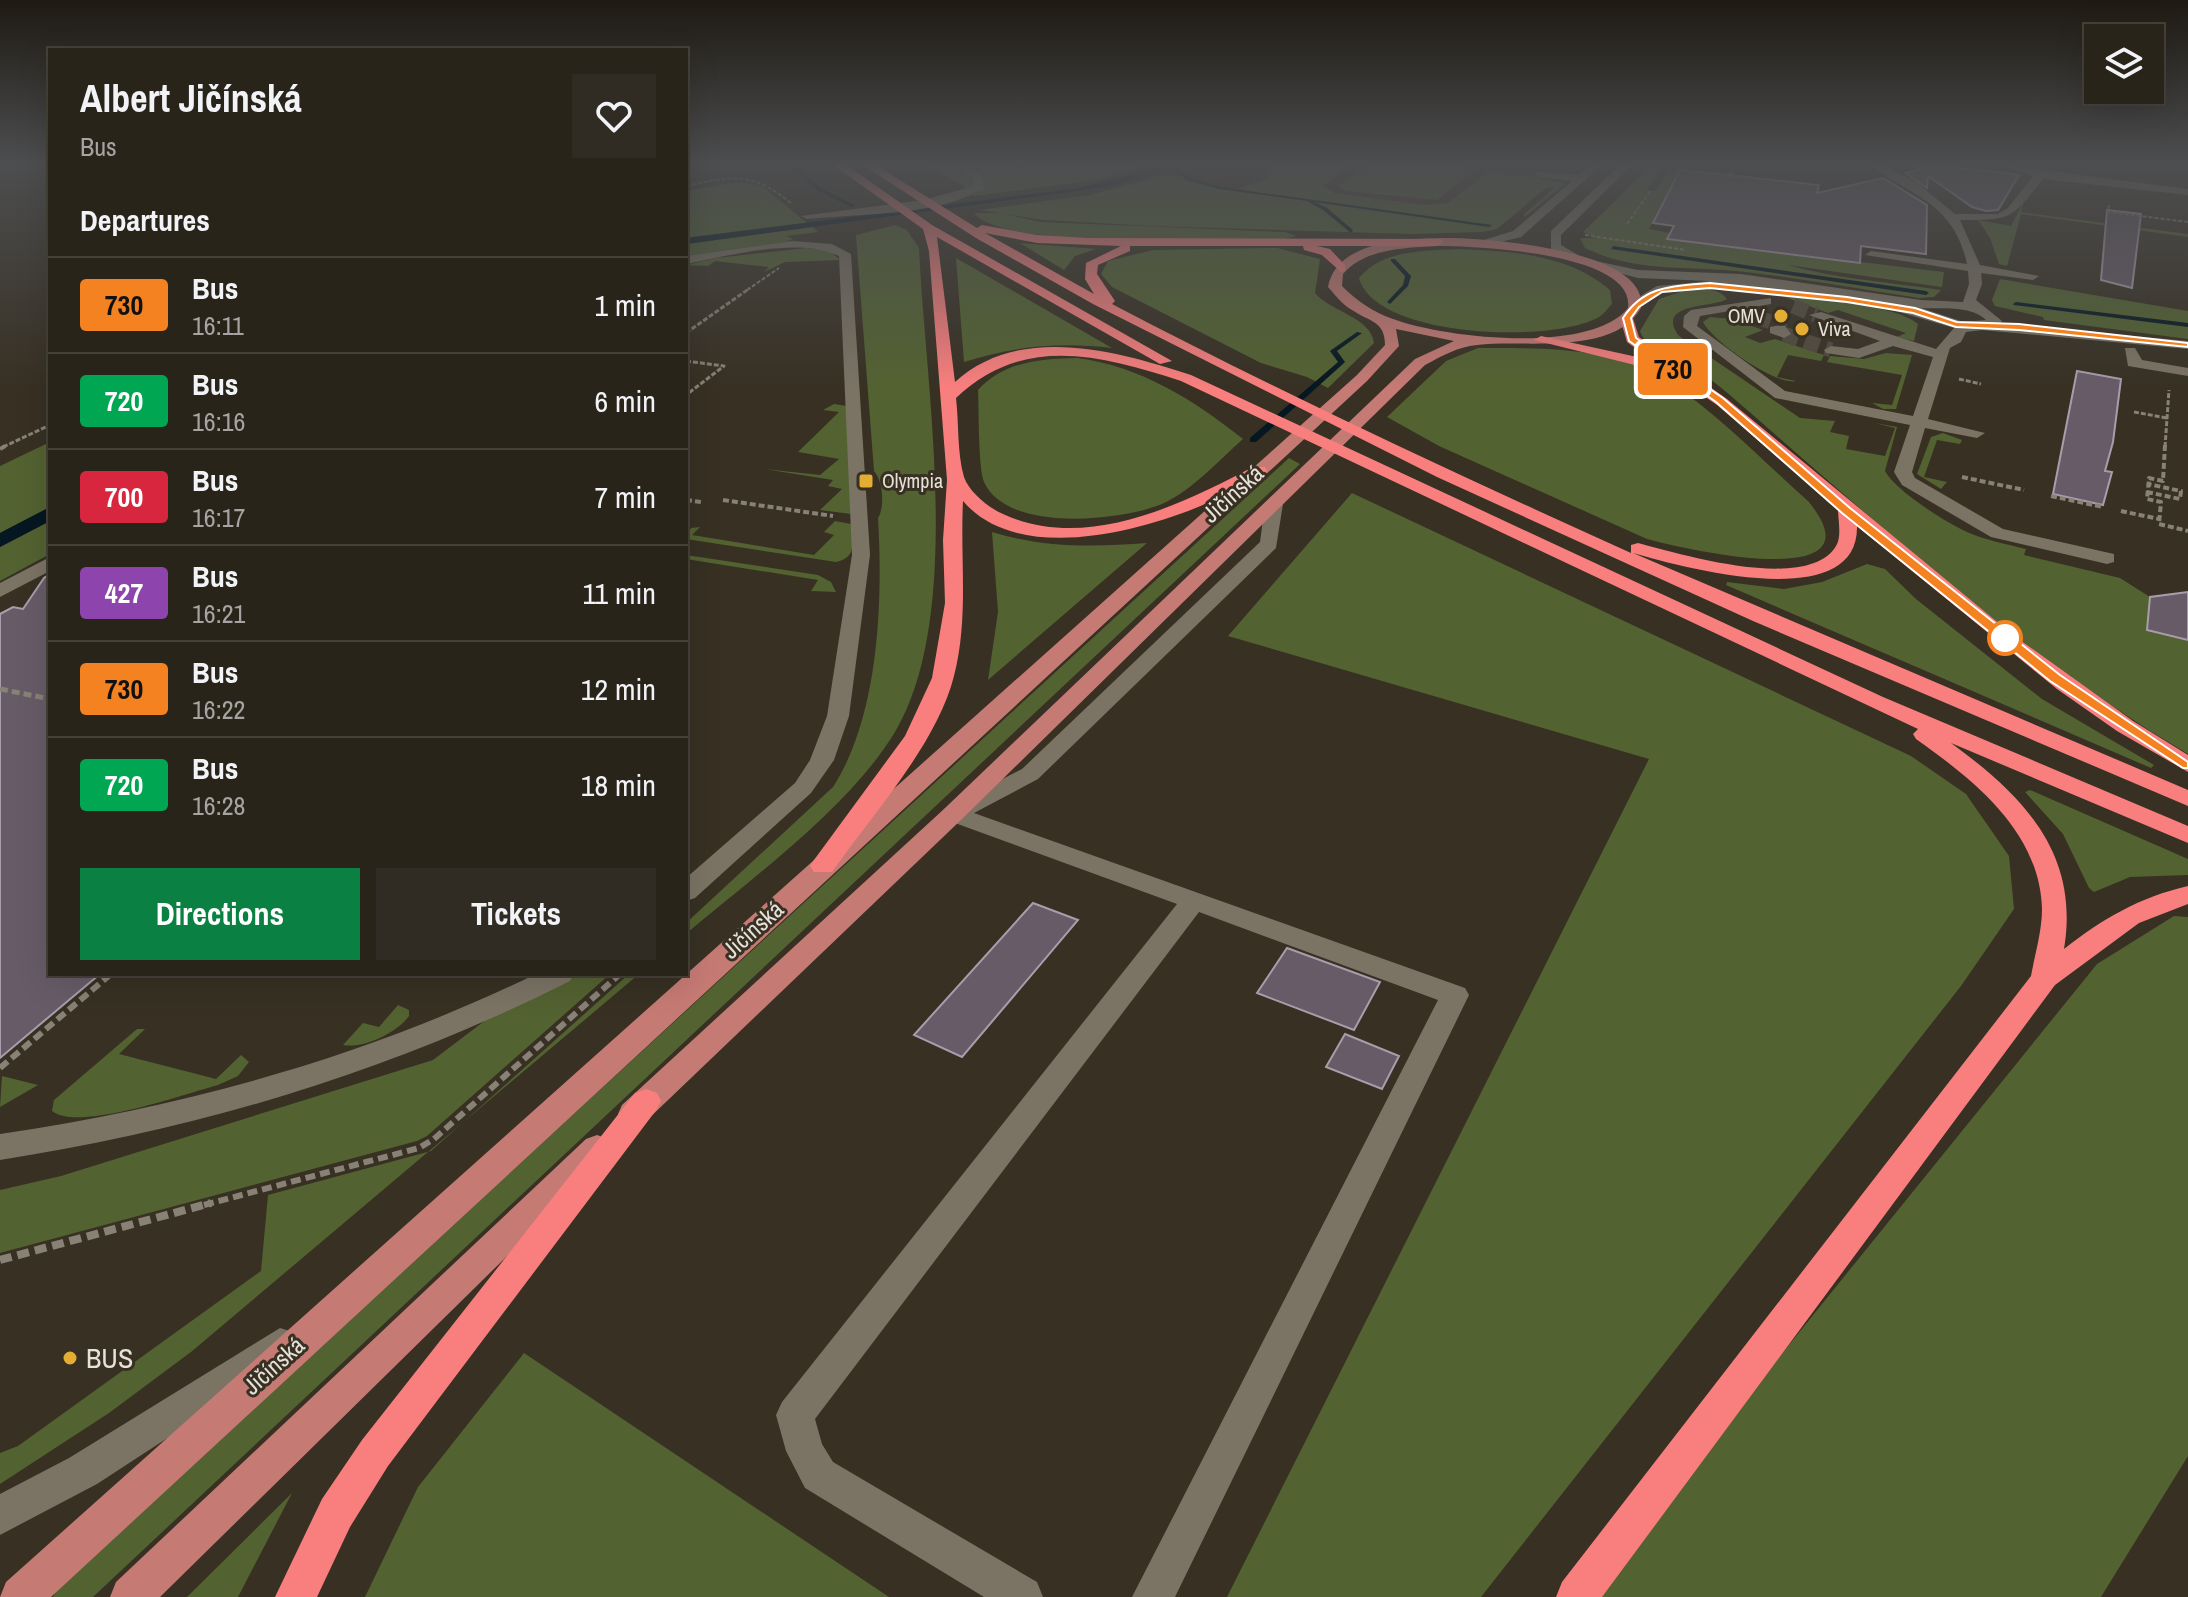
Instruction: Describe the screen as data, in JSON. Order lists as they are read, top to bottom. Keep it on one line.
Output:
{"streets":{"main road":["Jičínská"]},"places":{"other":["OMV","Viva","BUS"],"transit":["Olympia"]},"lines":["bus line 730"],"page":{"on_map":"730","heading":[["Albert Jičínská","Bus"],"Departures"],"list":[{"mark":"730","name":"Bus","note":"16:11","value":"1 min"},{"mark":"720","name":"Bus","note":"16:16","value":"6 min"},{"mark":"700","name":"Bus","note":"16:17","value":"7 min"},{"mark":"427","name":"Bus","note":"16:21","value":"11 min"},{"mark":"730","name":"Bus","note":"16:22","value":"12 min"},{"mark":"720","name":"Bus","note":"16:28","value":"18 min"}],"buttons":["Directions","Tickets"]}}
